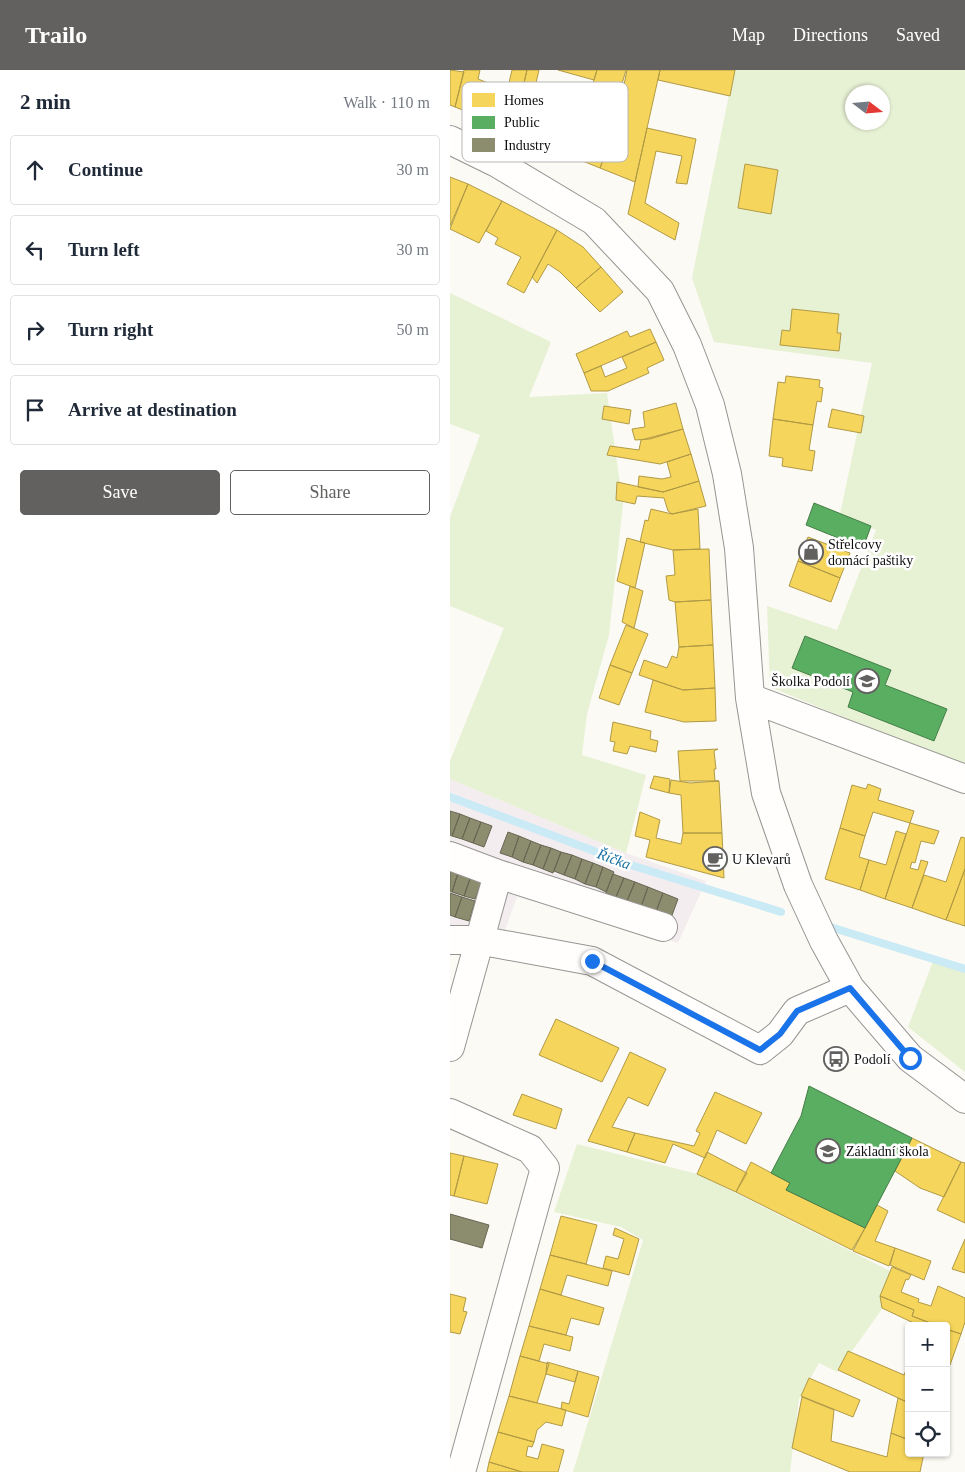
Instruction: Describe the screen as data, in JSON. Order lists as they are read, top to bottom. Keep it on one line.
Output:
{"water":["Říčka"],"places":{"shop":["Střelcovy domácí paštiky"],"school or university":["Školka Podolí","Základní škola"],"cafe":["U Klevarů"],"bus stop":["Podolí"]},"legend":["Homes","Public","Industry"],"north":"right","page":{"header":"Trailo","nav":["Map","Directions","Saved"],"heading":["2 min","Walk · 110 m"],"list":[["Continue","30 m"],["Turn left","30 m"],["Turn right","50 m"],"Arrive at destination"],"buttons":["Save","Share"],"map_buttons":["+","−"]}}
